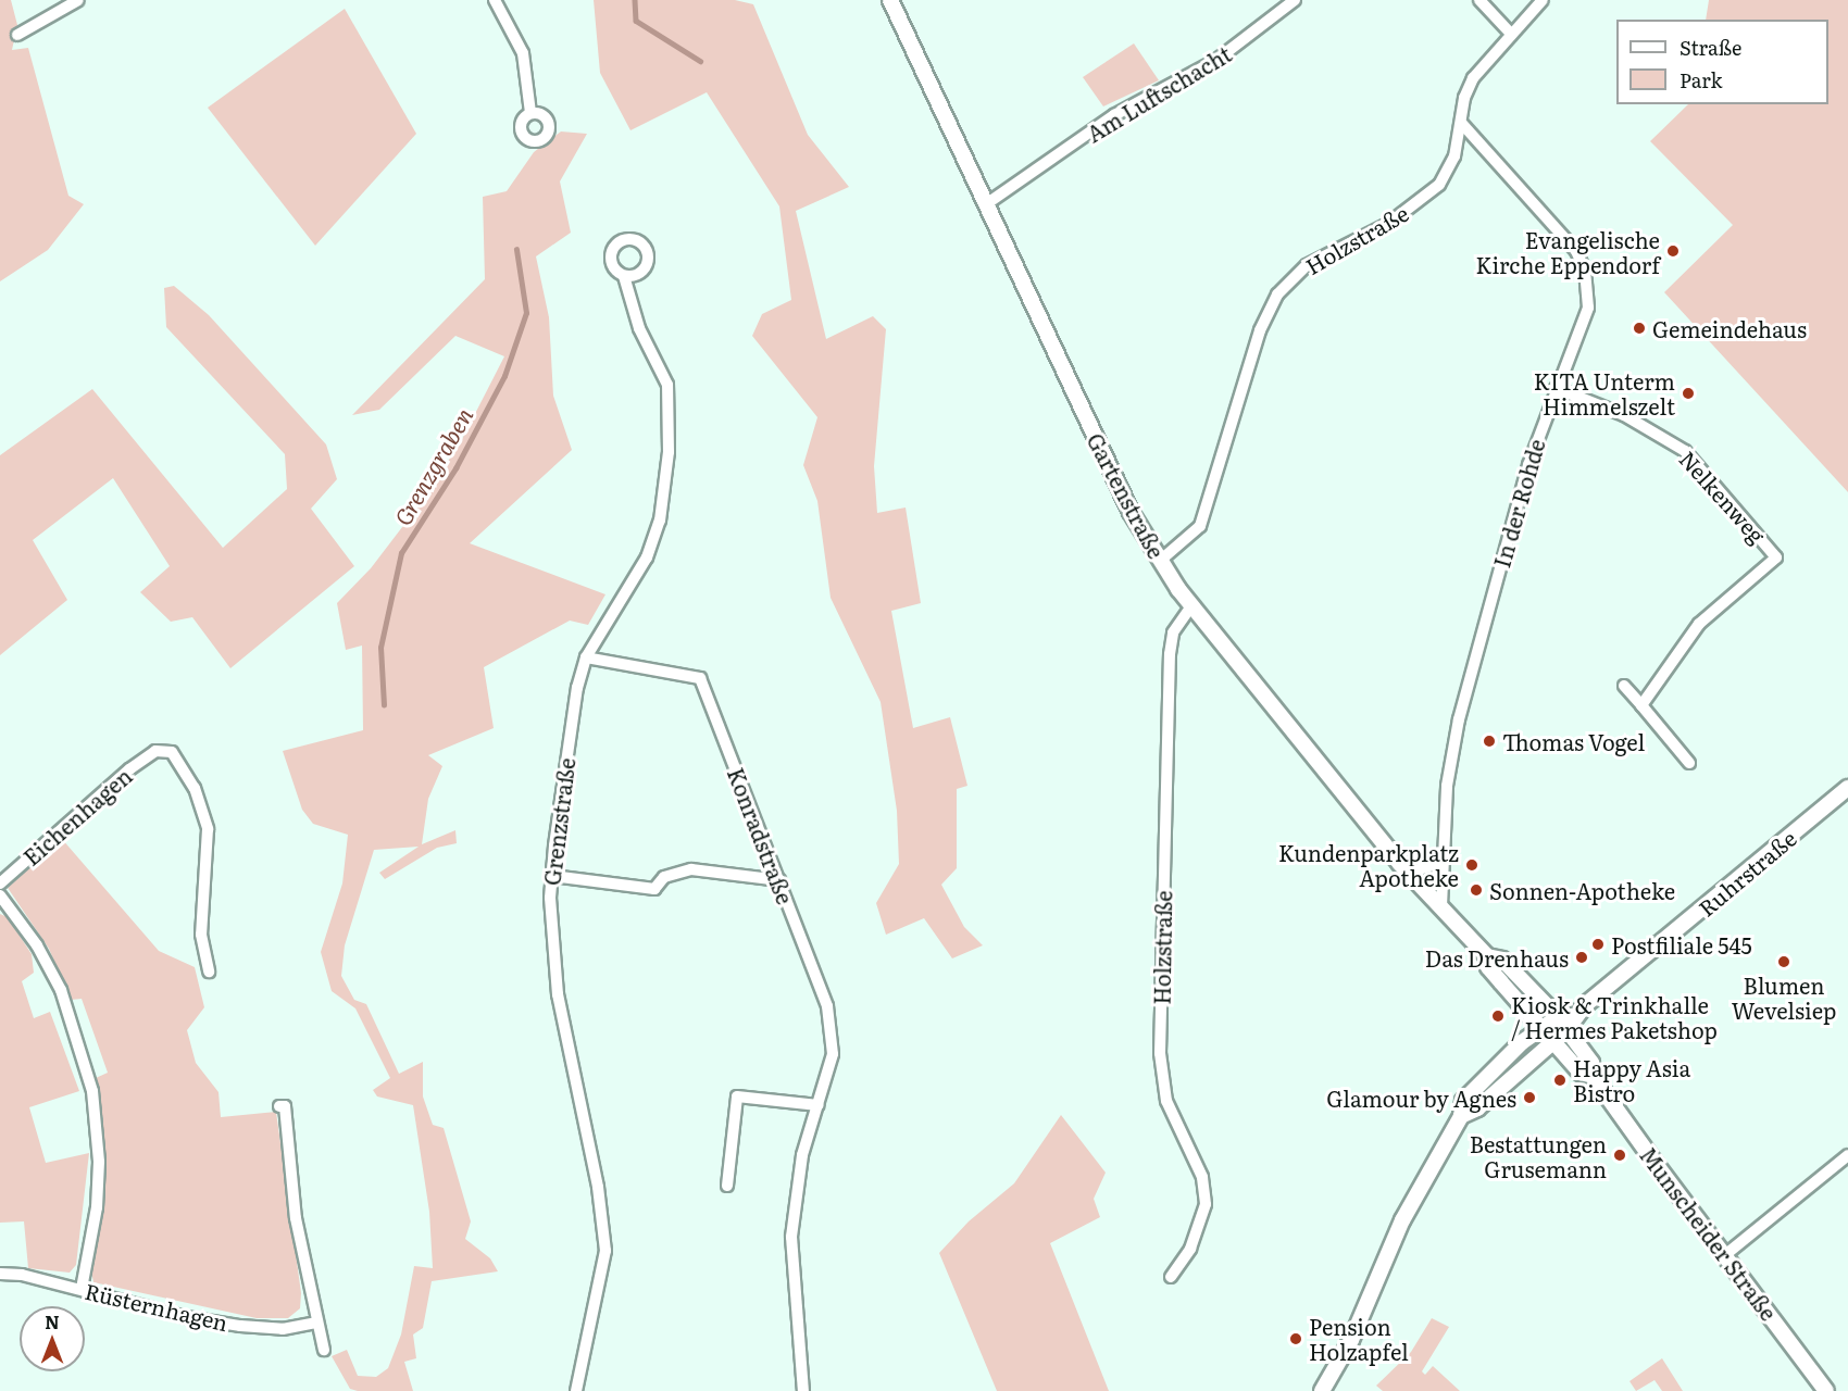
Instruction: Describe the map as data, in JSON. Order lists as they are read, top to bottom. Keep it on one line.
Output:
{"streets":{"street":["Am Luftschacht","Holzstraße","Gartenstraße","Nelkenweg","In der Rohde","Eichenhagen","Grenzstraße","Konradstraße","Ruhrstraße","Munscheider Straße","Rüsternhagen"]},"crossings":[["Am Luftschacht","Gartenstraße"],["Holzstraße","Gartenstraße"],["Holzstraße","In der Rohde"],["Gartenstraße","In der Rohde"],["Gartenstraße","Ruhrstraße"],["Nelkenweg","In der Rohde"],["Grenzstraße","Konradstraße"],["Ruhrstraße","Munscheider Straße"]],"water":["Grenzgraben"],"places":["Evangelische Kirche Eppendorf","Gemeindehaus","KITA Unterm Himmelszelt","Thomas Vogel","Kundenparkplatz Apotheke","Sonnen-Apotheke","Postfiliale 545","Das Drenhaus","Blumen Wevelsiep","Kiosk & Trinkhalle / Hermes Paketshop","Happy Asia Bistro","Glamour by Agnes","Bestattungen Grusemann","Pension Holzapfel"],"legend":["Straße","Park"],"north":"top"}
